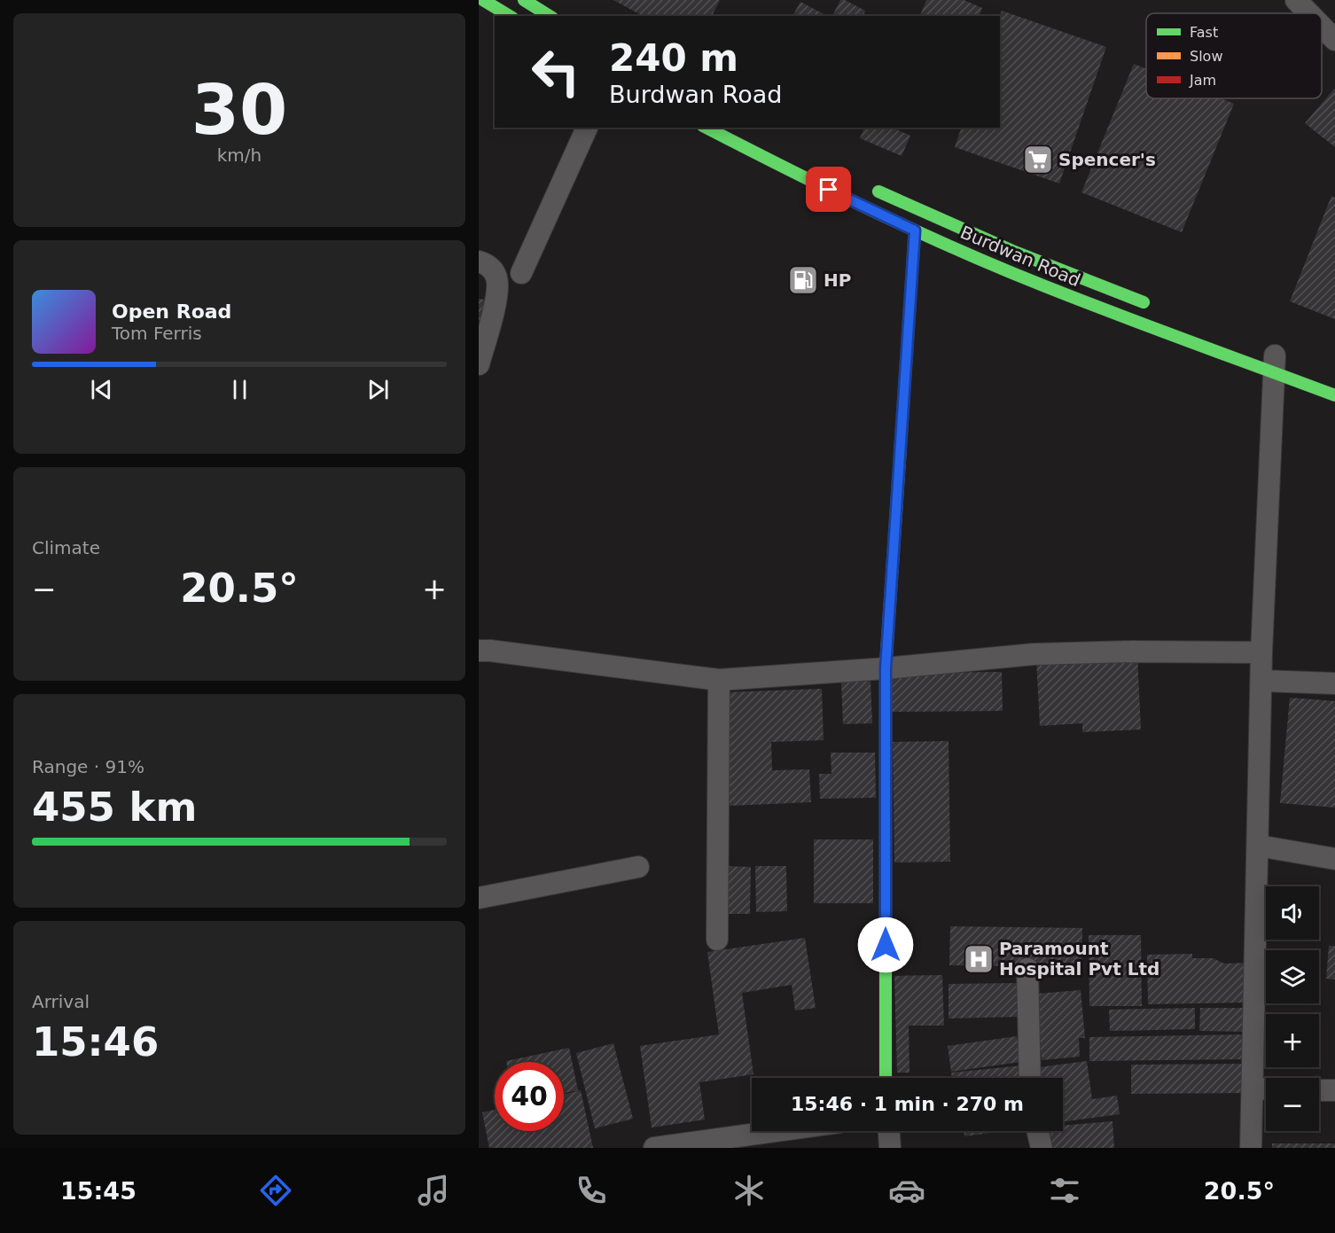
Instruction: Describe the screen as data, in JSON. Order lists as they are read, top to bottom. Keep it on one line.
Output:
{"streets":{"main road":["Burdwan Road"]},"places":{"supermarket":["Spencer's"],"fuel station":["HP"],"hospital":["Paramount Hospital Pvt Ltd"]},"legend":["Fast","Slow","Jam"],"page":{"tile":[["30","km/h"],"Climate",["Range · 91%","455 km"],["Arrival","15:46"]],"turn":["240 m","Burdwan Road"],"song":["Open Road","Tom Ferris"],"heat":["−","20.5°","+"],"map_buttons":["+","−"],"limit":"40","trip":"15:46 · 1 min · 270 m","tabs":["15:45","20.5°"]}}
